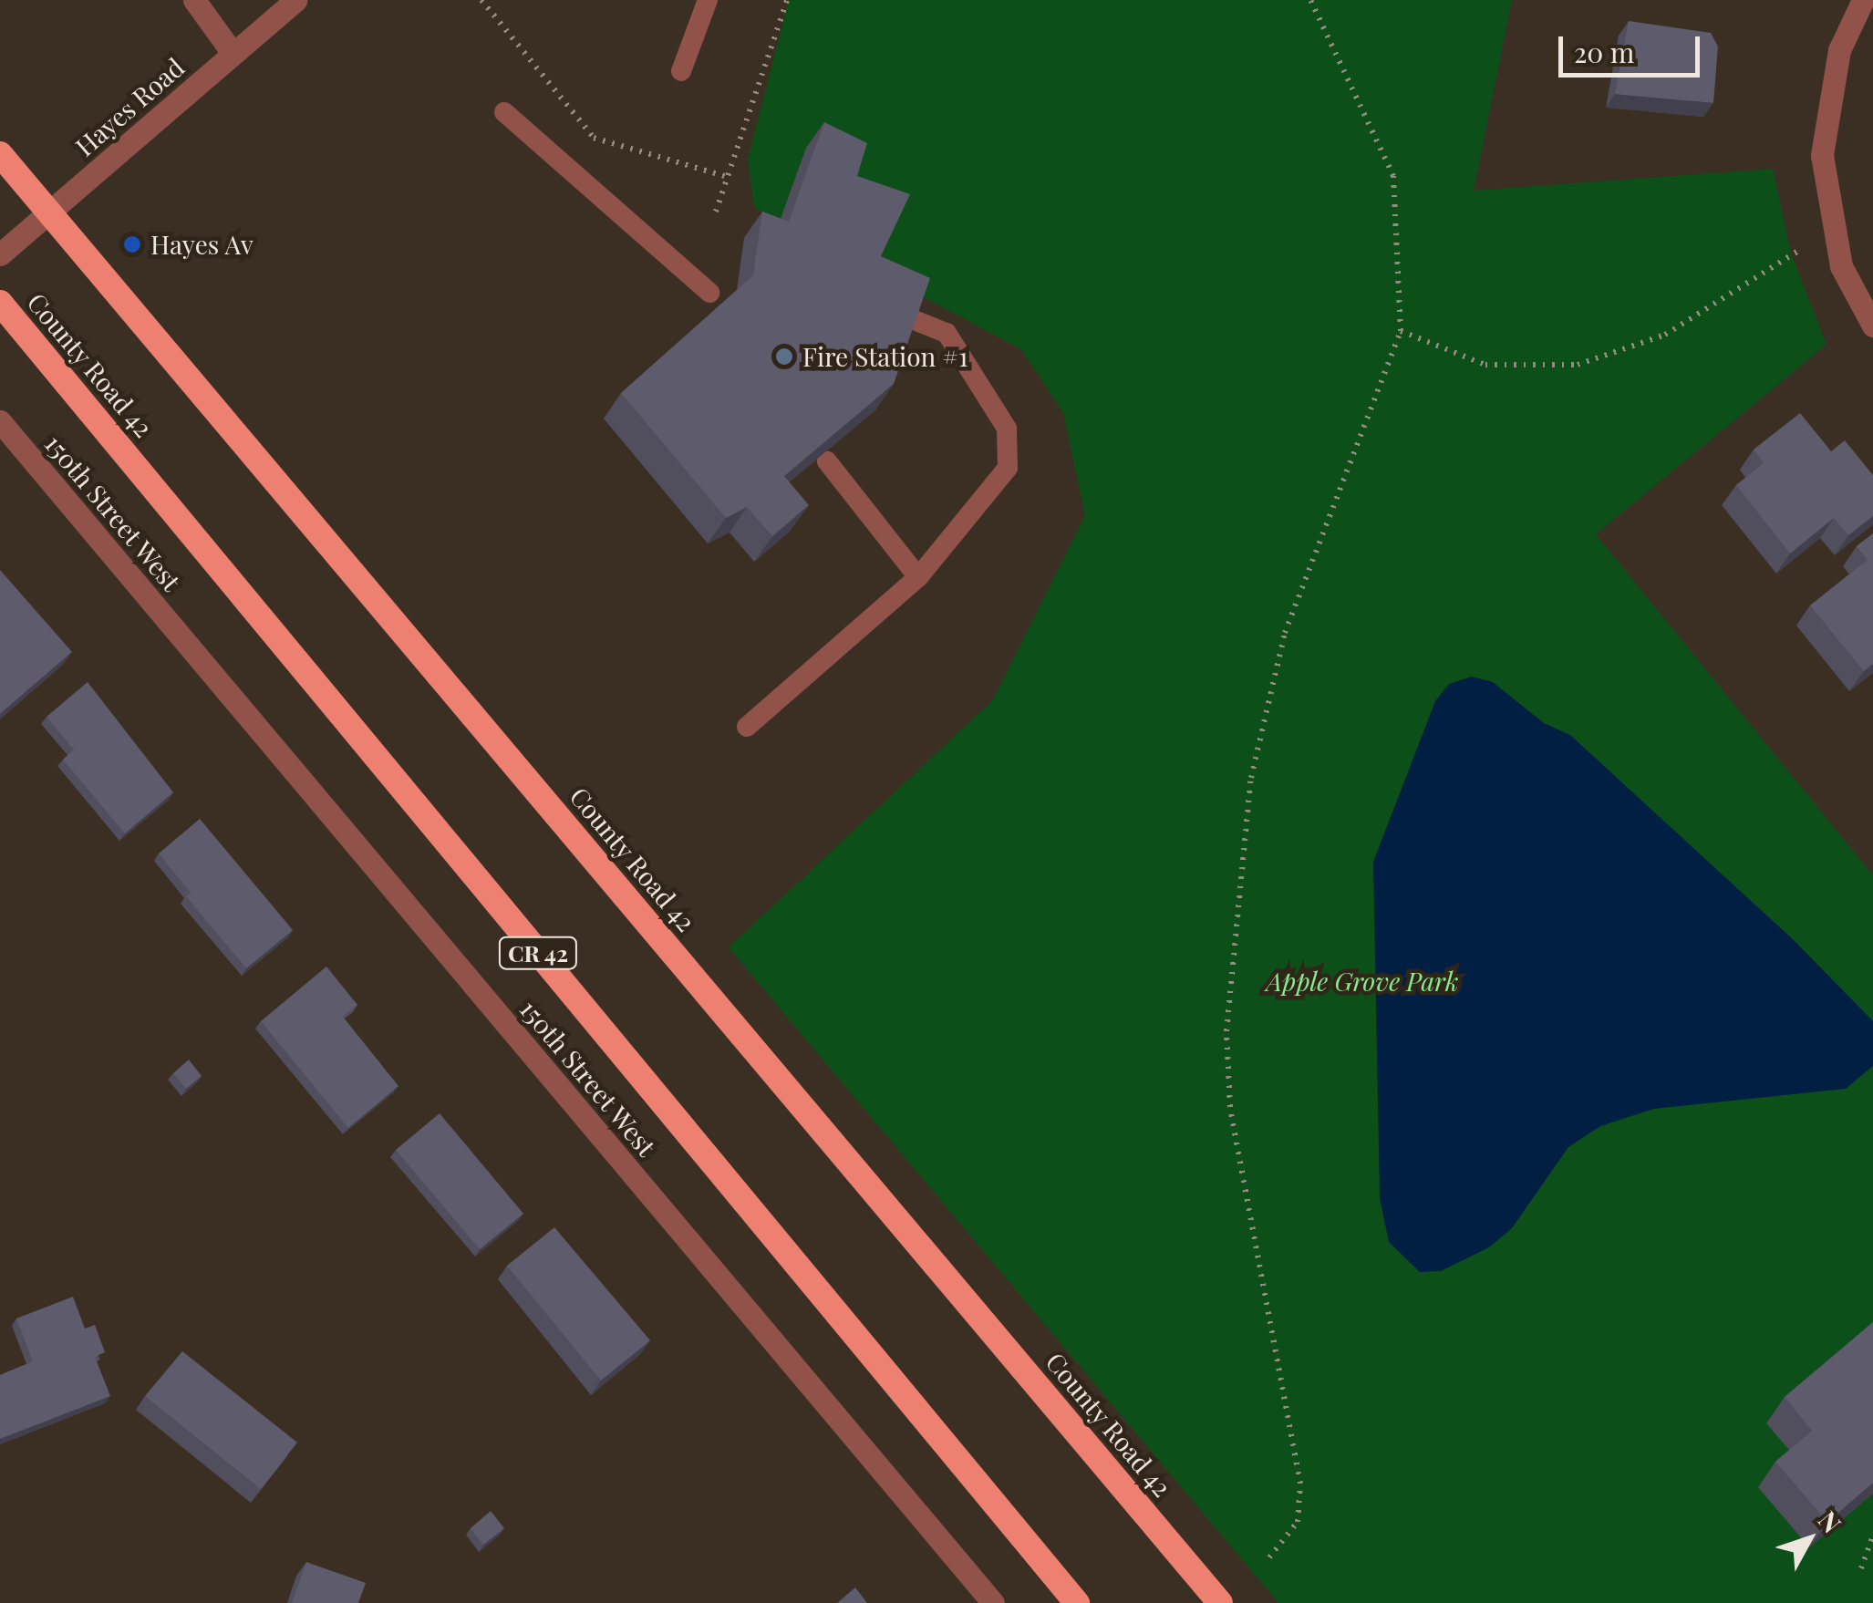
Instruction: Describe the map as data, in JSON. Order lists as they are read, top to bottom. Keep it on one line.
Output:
{"streets":{"highway":["County Road 42","CR 42"],"street":["Hayes Road","150th Street West"]},"crossings":[["Hayes Road","County Road 42"]],"parks":["Apple Grove Park"],"places":["Hayes Av","Fire Station #1"],"scale_bar":"20 m","north":"top right"}
